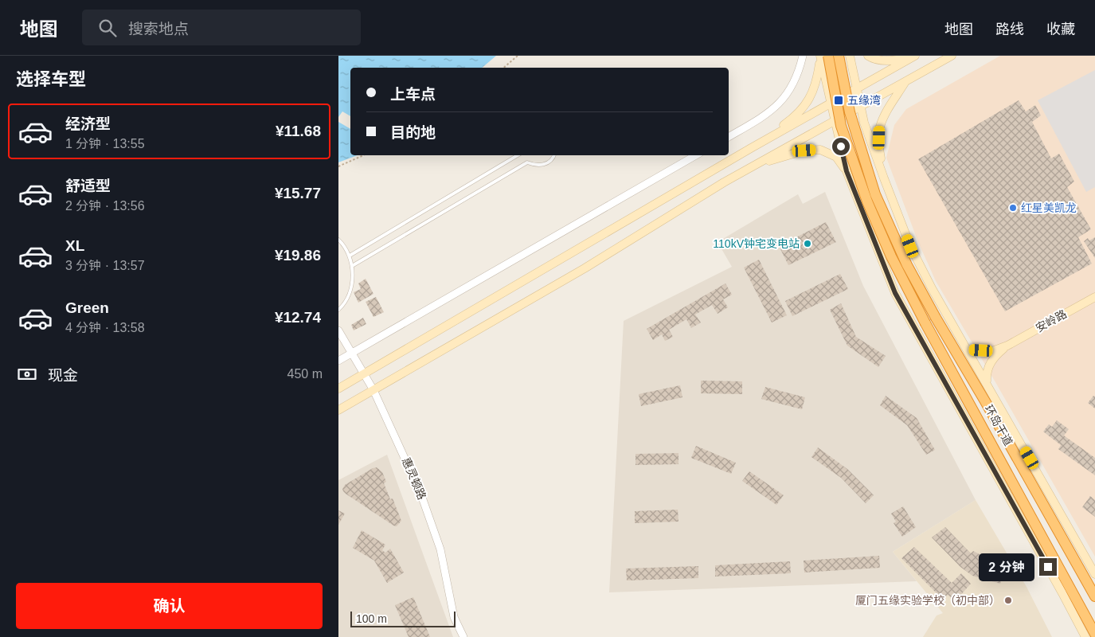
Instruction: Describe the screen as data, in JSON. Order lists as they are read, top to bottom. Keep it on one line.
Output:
{"streets":{"highway":["环岛干道"],"main road":["安岭路"],"street":["惠灵顿路"]},"places":{"transit":["五缘湾"],"other":["红星美凯龙","110kV钟宅变电站","厦门五缘实验学校（初中部）"]},"scale_bar":"100 m","page":{"header":"地图","search":"搜索地点","nav":["地图","路线","收藏"],"heading":"选择车型","banner":["上车点","目的地"],"list":[{"name":"经济型","note":"1 分钟 · 13:55","value":"¥11.68"},{"name":"舒适型","note":"2 分钟 · 13:56","value":"¥15.77"},{"name":"XL","note":"3 分钟 · 13:57","value":"¥19.86"},{"name":"Green","note":"4 分钟 · 13:58","value":"¥12.74"}],"pay":["现金","450 m"],"bubble":"2 分钟","buttons":"确认","scale":"100 m"}}
